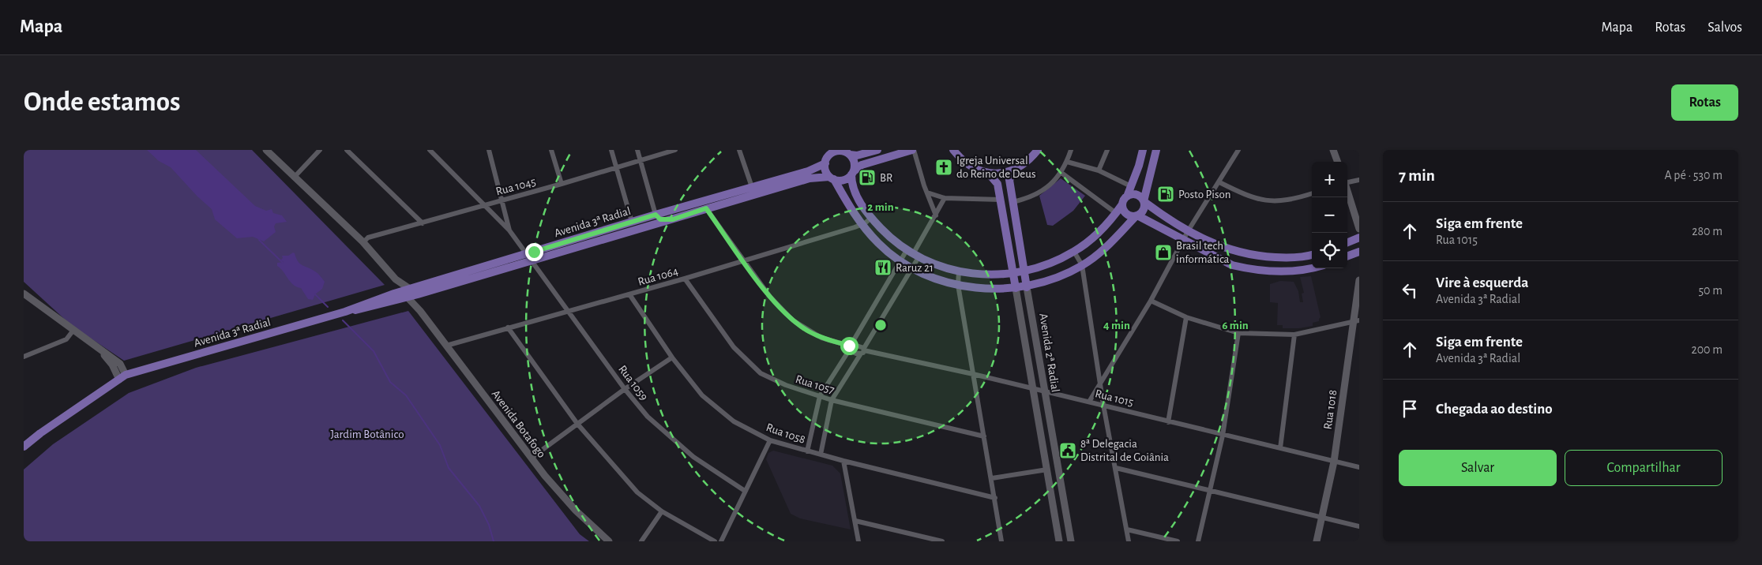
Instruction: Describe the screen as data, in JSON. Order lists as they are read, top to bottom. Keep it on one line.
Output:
{"streets":{"main road":["Avenida 3ª Radial","Avenida 2ª Radial"],"street":["Rua 1045","Rua 1064","Rua 1059","Rua 1057","Rua 1015","Rua 1018","Avenida Botafogo","Rua 1058"]},"crossings":[["Rua 1045","Rua 1059"],["Avenida 3ª Radial","Rua 1059"],["Avenida 3ª Radial","Avenida Botafogo"],["Rua 1064","Rua 1059"],["Rua 1064","Rua 1057"],["Rua 1064","Avenida Botafogo"],["Rua 1064","Rua 1058"],["Avenida 2ª Radial","Rua 1015"],["Rua 1015","Rua 1018"]],"parks":["Jardim Botânico"],"places":{"church":["Igreja Universal do Reino de Deus"],"fuel station":["BR","Posto Pison"],"shop":["Brasil tech informática"],"restaurant":["Raruz 21"],"public building":["8ª Delegacia Distrital de Goiânia"]},"page":{"header":"Mapa","nav":["Mapa","Rotas","Salvos"],"buttons":["Rotas",["Salvar","Compartilhar"]],"title":"Onde estamos","heading":["7 min","A pé · 530 m"],"map_buttons":["+","−"],"list":[["Siga em frente","Rua 1015","280 m"],["Vire à esquerda","Avenida 3ª Radial","50 m"],["Siga em frente","Avenida 3ª Radial","200 m"],"Chegada ao destino"]},"rings":["2 min","4 min","6 min"]}
